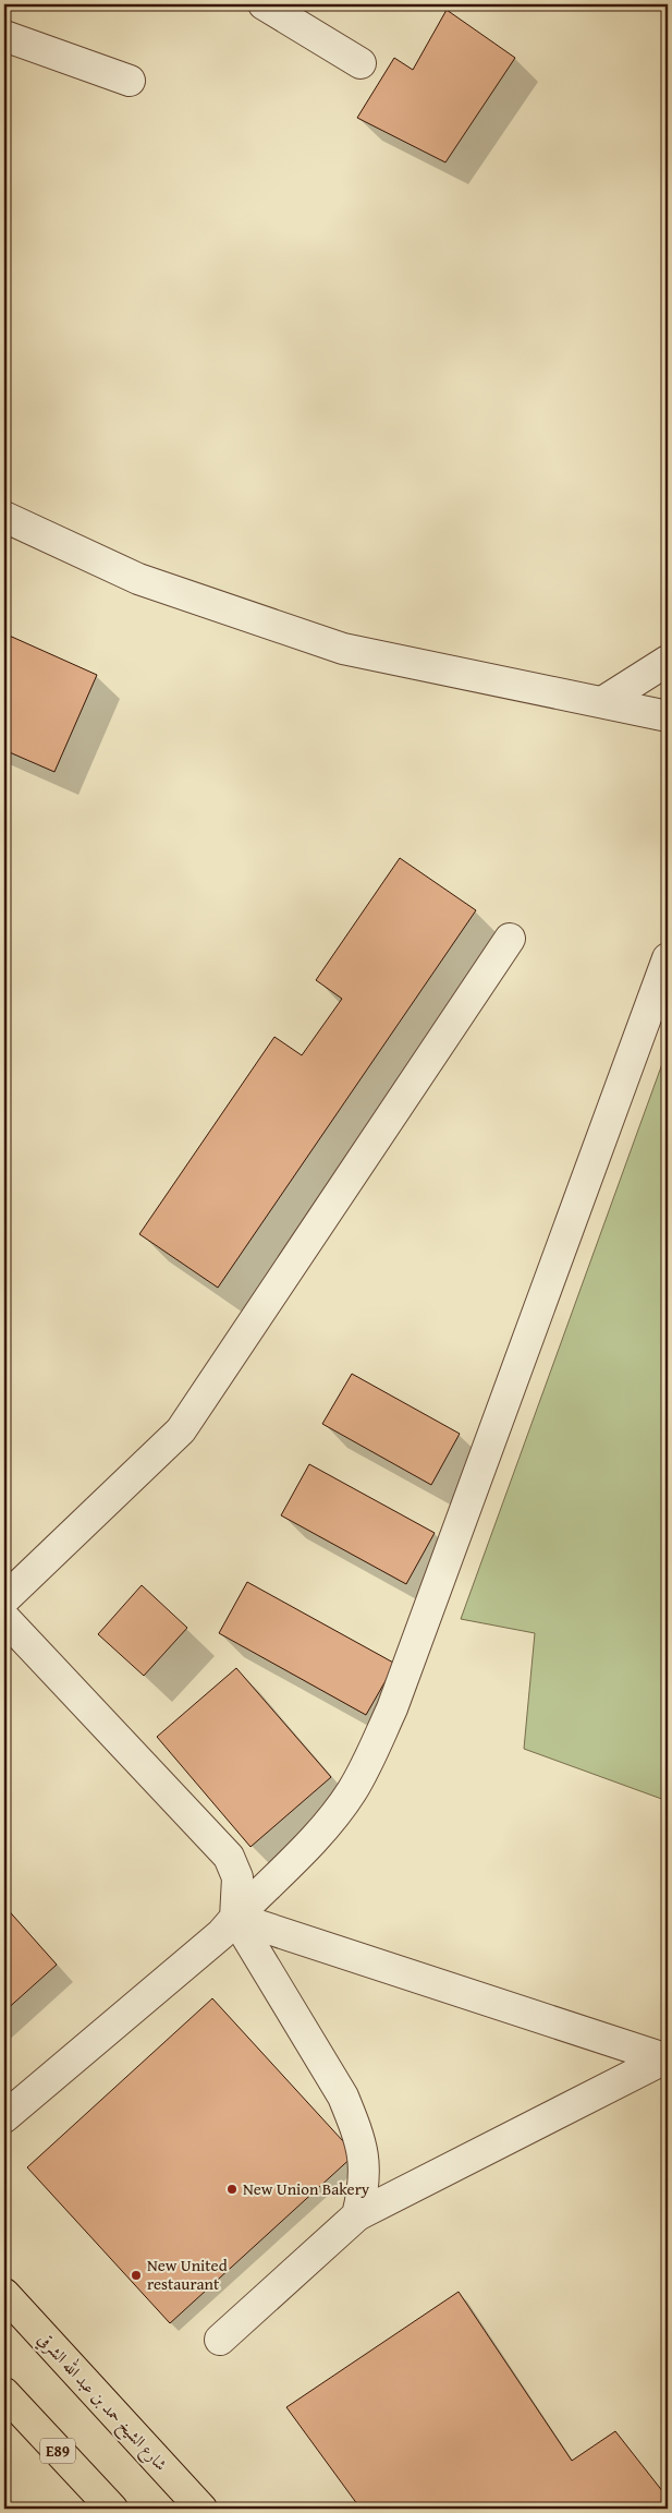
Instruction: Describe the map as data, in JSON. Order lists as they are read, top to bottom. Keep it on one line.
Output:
{"streets":{"highway":["شارع الشيخ حمد بن عبد الله الشرقي","E89"]},"places":["New Union Bakery","New United restaurant"]}
